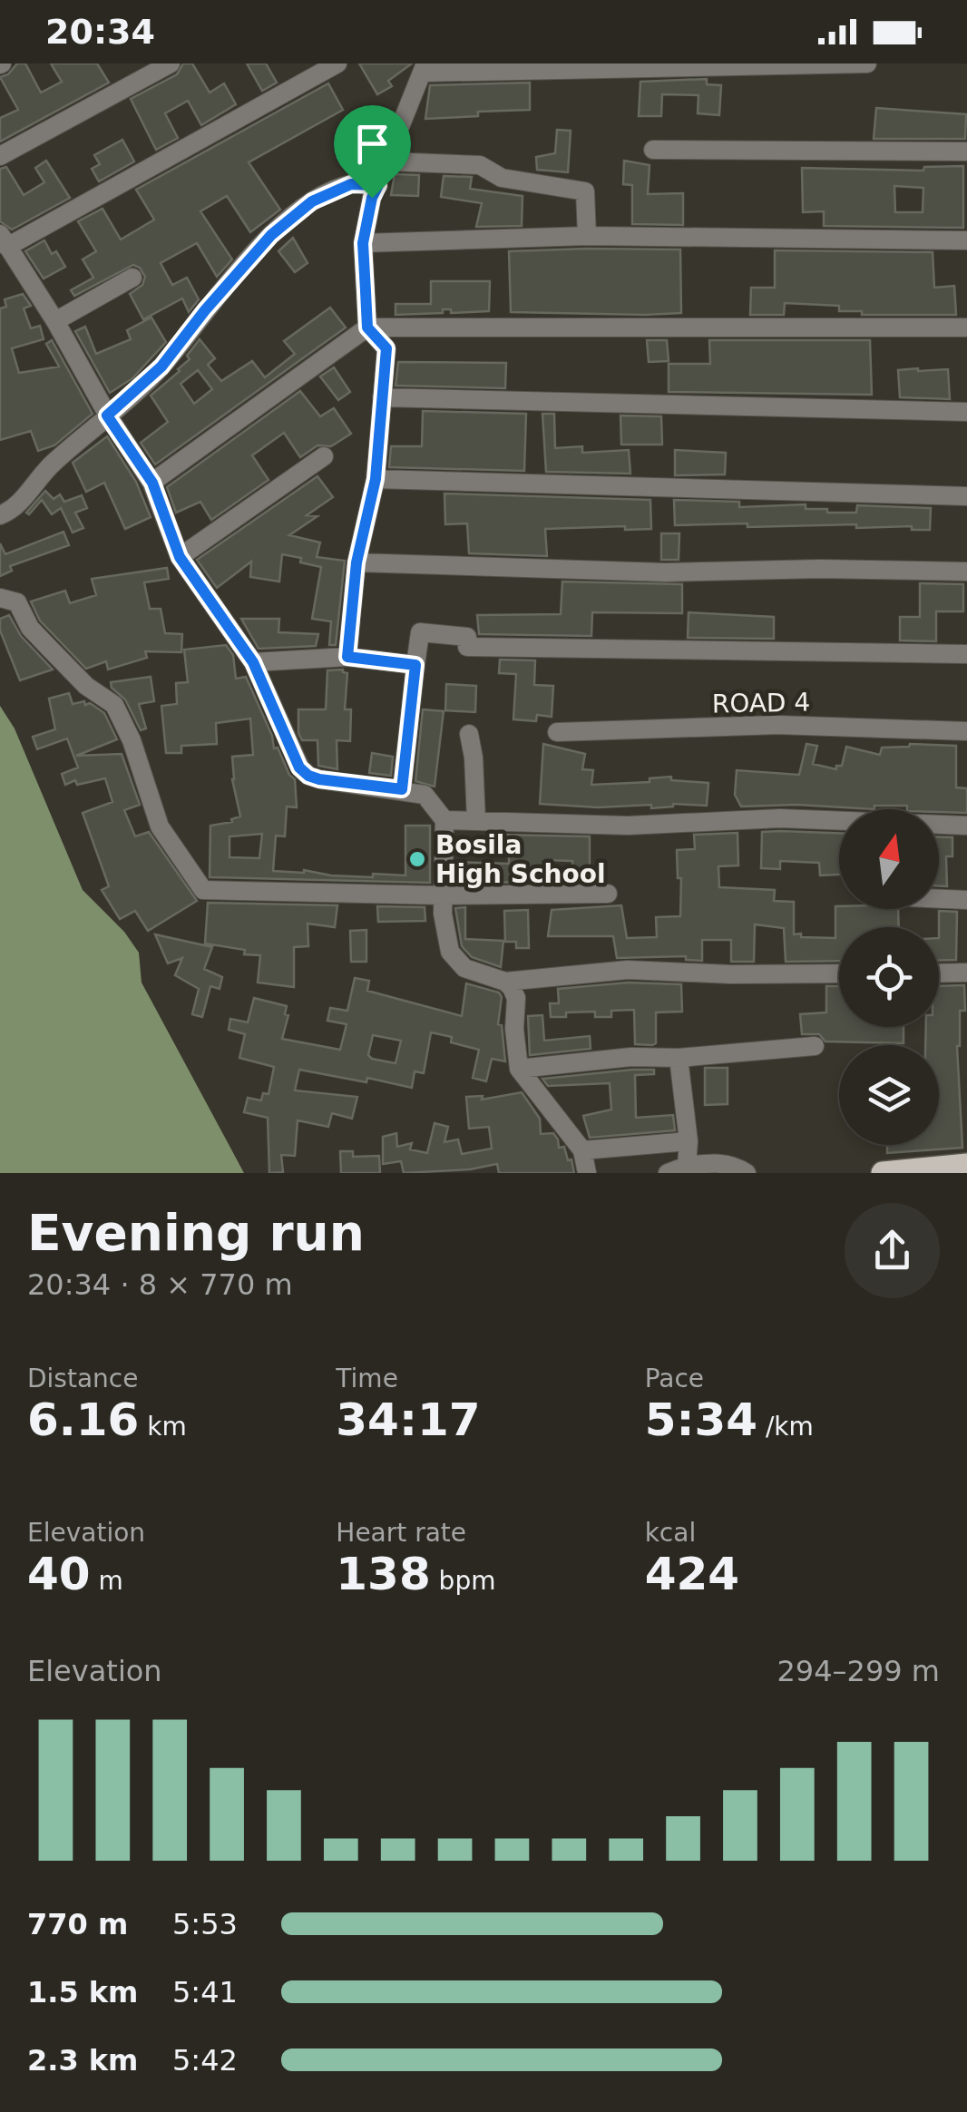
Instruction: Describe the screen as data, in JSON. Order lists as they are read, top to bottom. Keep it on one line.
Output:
{"streets":{"street":["ROAD 4"]},"places":["Bosila High School"],"north":"top","page":{"status":"20:34","heading":["Evening run","20:34 · 8 × 770 m"],"stats":[["Distance","6.16 km"],["Time","34:17"],["Pace","5:34 /km"],["Elevation","40 m"],["Heart rate","138 bpm"],["kcal","424"]],"chart":["Elevation","294–299 m"],"list":[{"name":"770 m","note":"5:53"},{"name":"1.5 km","note":"5:41"},{"name":"2.3 km","note":"5:42"}]}}
